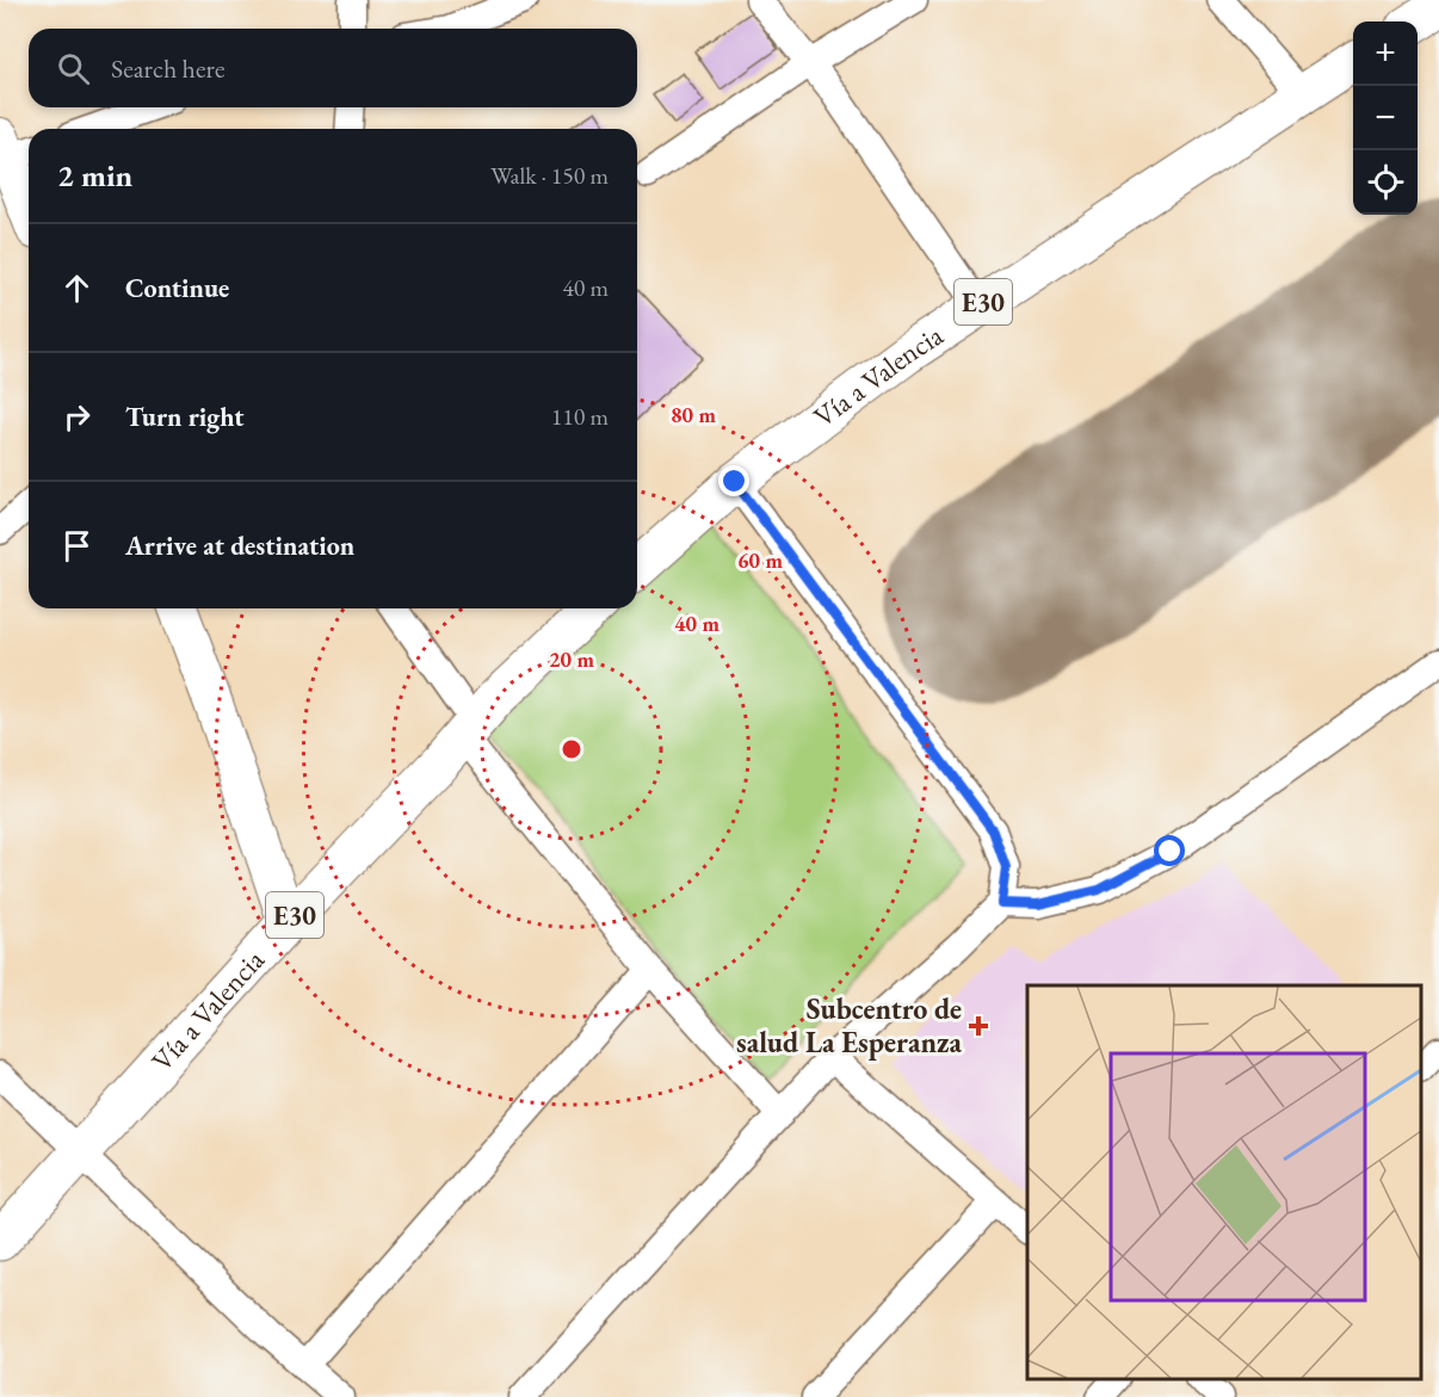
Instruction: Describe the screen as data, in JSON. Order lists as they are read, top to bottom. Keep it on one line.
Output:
{"streets":{"highway":["E30","Vía a Valencia"]},"places":{"health":["Subcentro de salud La Esperanza"]},"page":{"map_buttons":["+","−"],"search":"Search here","heading":["2 min","Walk · 150 m"],"list":[["Continue","40 m"],["Turn right","110 m"],"Arrive at destination"]},"rings":["80 m","60 m","40 m","20 m"]}
